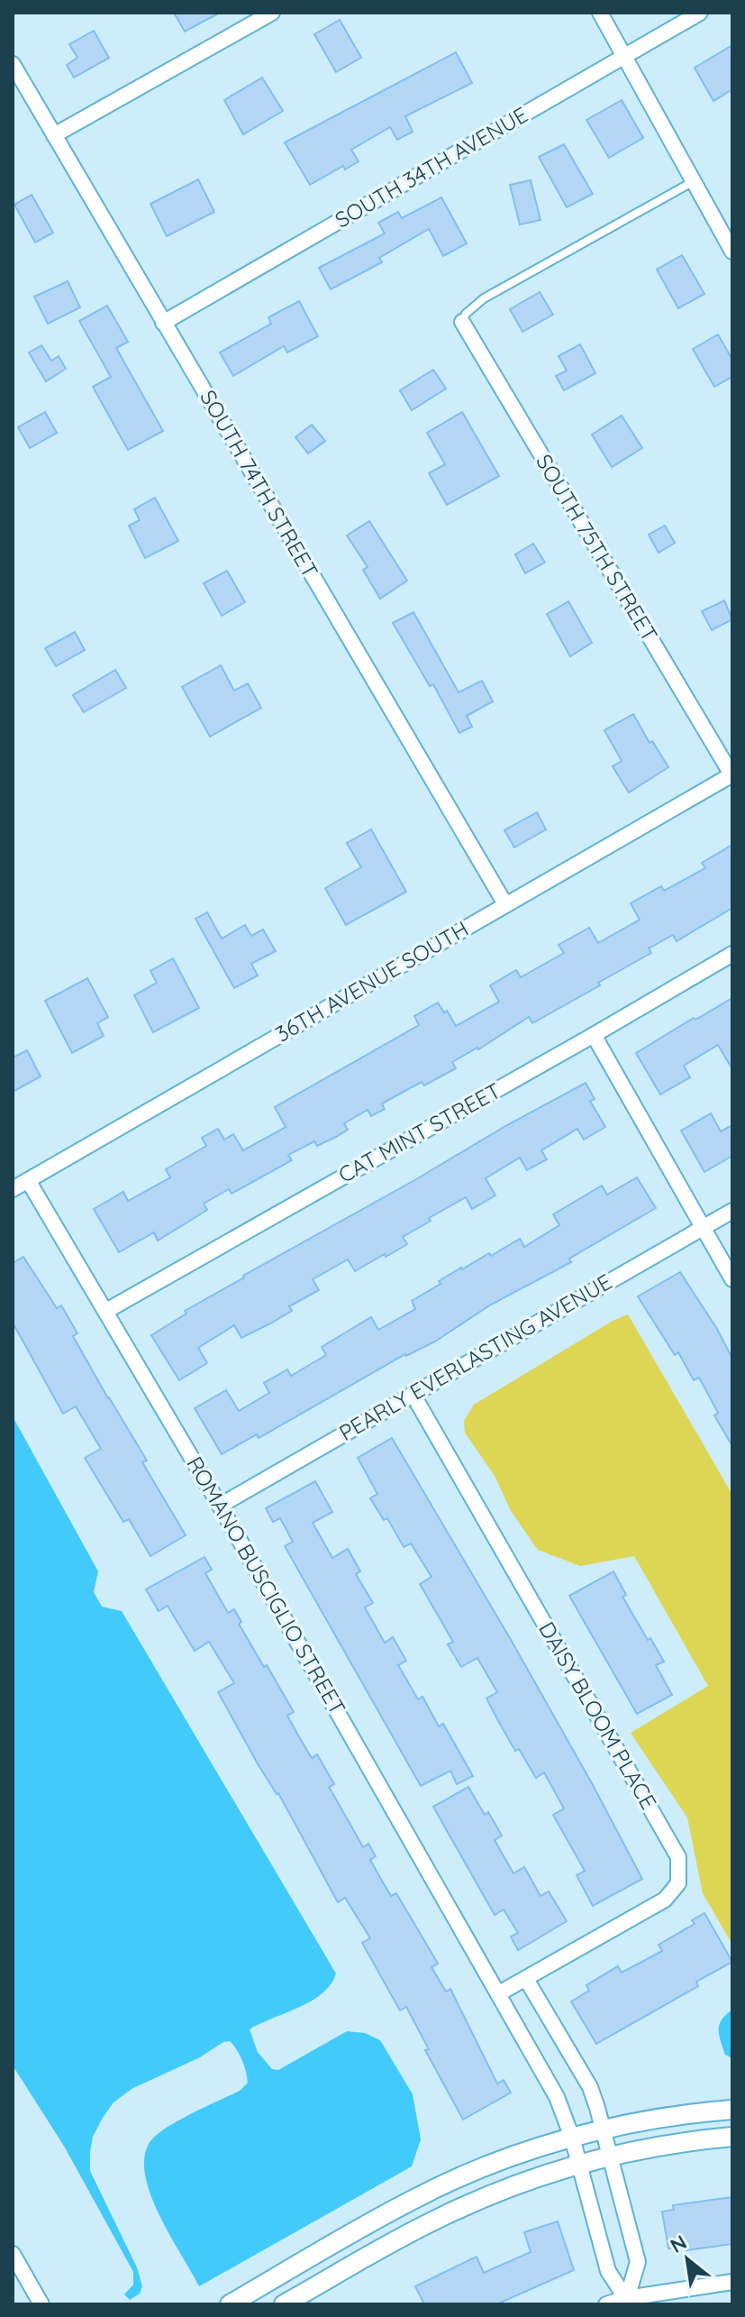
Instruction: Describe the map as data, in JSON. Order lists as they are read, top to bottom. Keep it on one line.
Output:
{"streets":{"street":["SOUTH 34TH AVENUE","SOUTH 74TH STREET","SOUTH 75TH STREET","36TH AVENUE SOUTH","CAT MINT STREET","PEARLY EVERLASTING AVENUE","ROMANO BUSCIGLIO STREET","DAISY BLOOM PLACE"]},"crossings":[["SOUTH 34TH AVENUE","SOUTH 74TH STREET"],["SOUTH 74TH STREET","36TH AVENUE SOUTH"],["SOUTH 75TH STREET","36TH AVENUE SOUTH"],["36TH AVENUE SOUTH","ROMANO BUSCIGLIO STREET"],["CAT MINT STREET","ROMANO BUSCIGLIO STREET"],["PEARLY EVERLASTING AVENUE","ROMANO BUSCIGLIO STREET"],["PEARLY EVERLASTING AVENUE","DAISY BLOOM PLACE"]],"north":"top left"}
